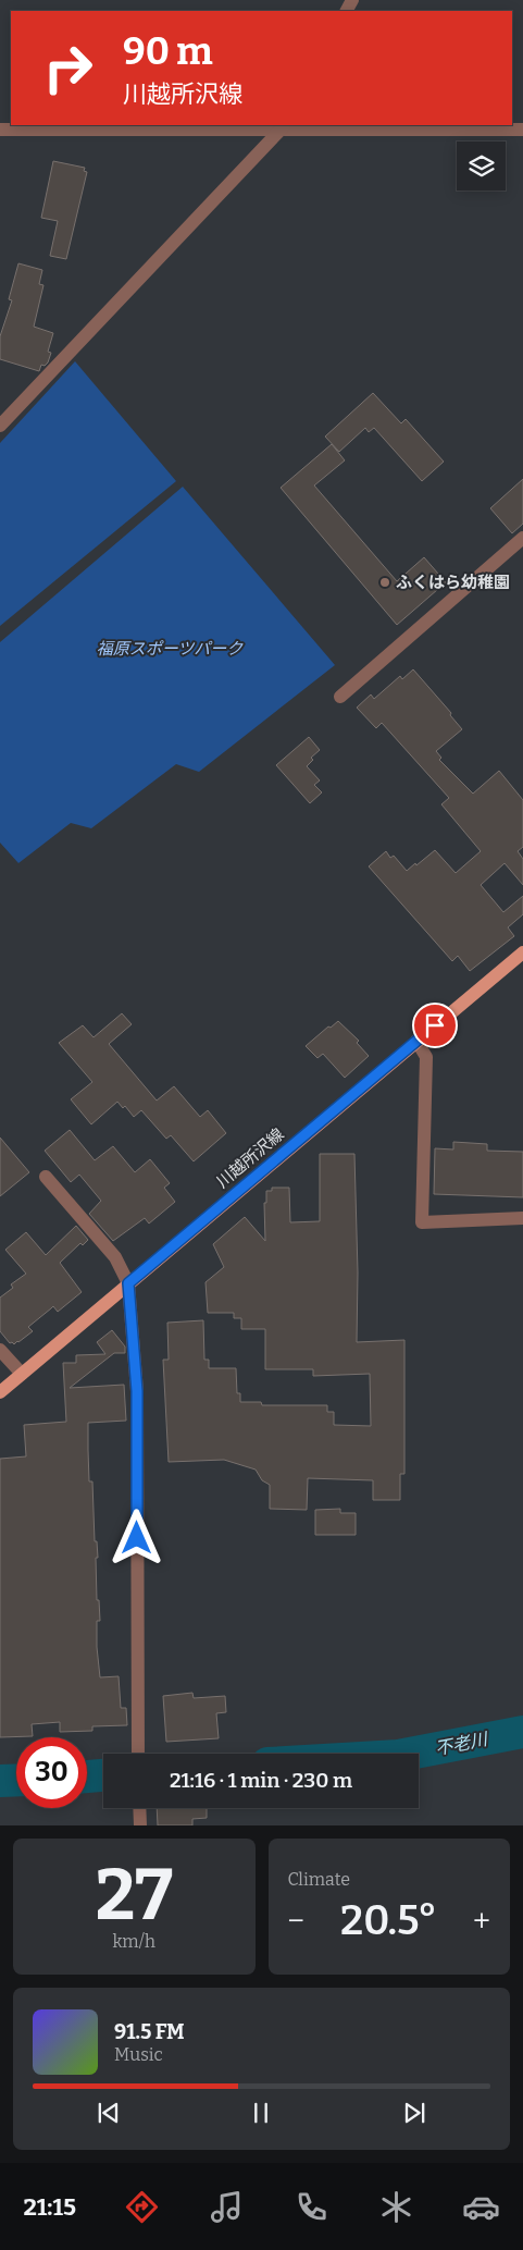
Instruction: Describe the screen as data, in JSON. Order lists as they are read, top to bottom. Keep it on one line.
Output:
{"streets":{"main road":["川越所沢線"]},"water":["不老川"],"parks":["福原スポーツパーク"],"places":["ふくはら幼稚園"],"page":{"turn":["90 m","川越所沢線"],"limit":"30","trip":"21:16 · 1 min · 230 m","tile":[["27","km/h"],"Climate"],"heat":["−","20.5°","+"],"song":["91.5 FM","Music"],"tabs":"21:15"}}
